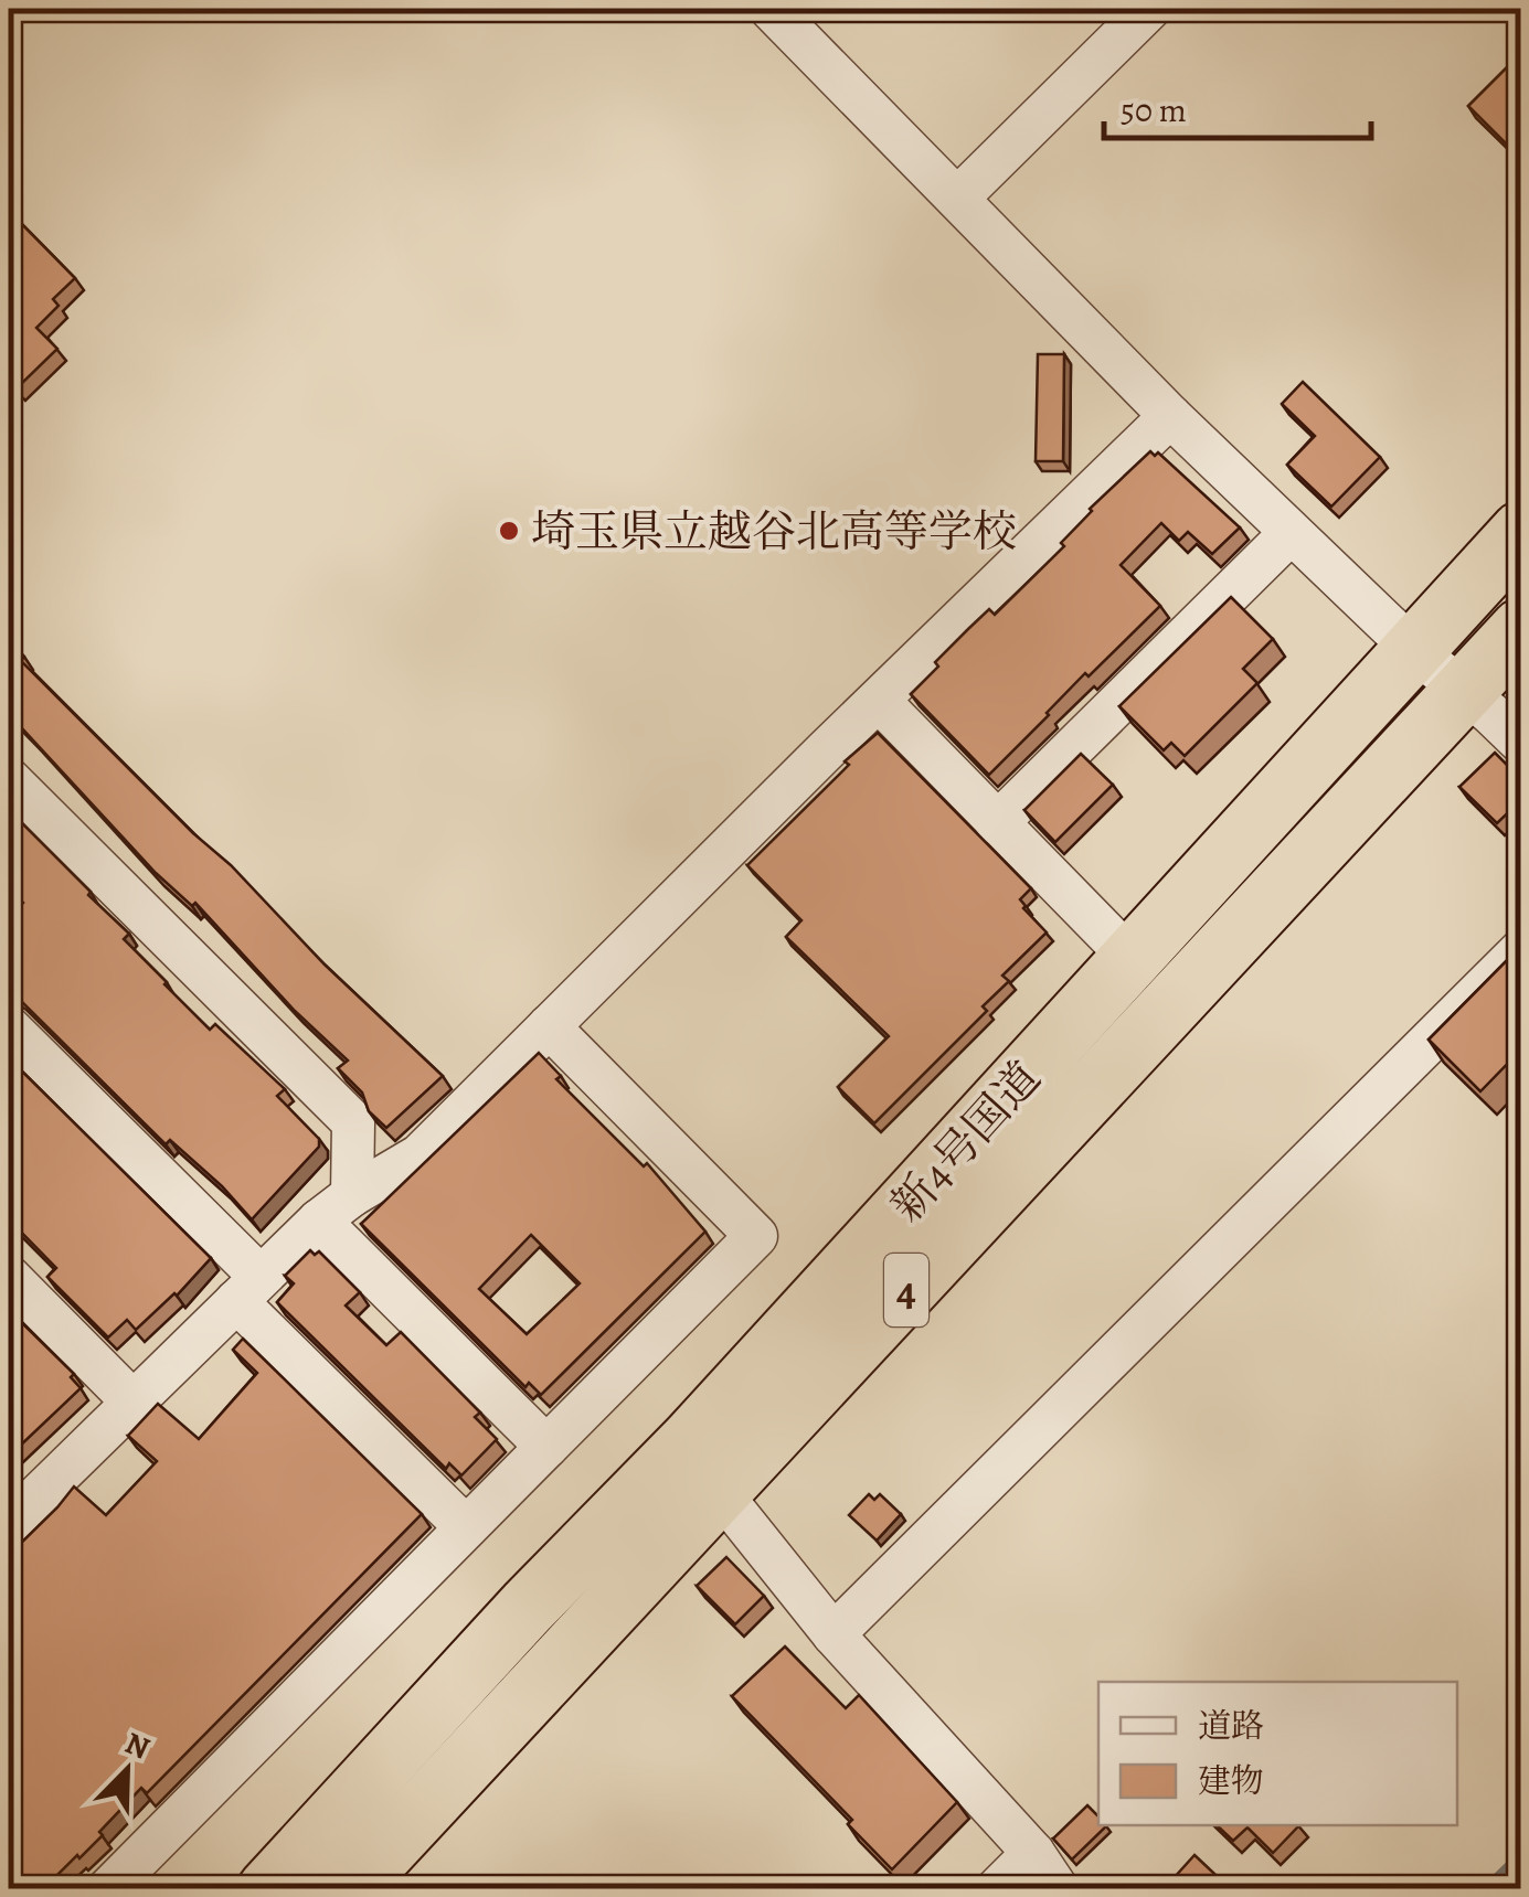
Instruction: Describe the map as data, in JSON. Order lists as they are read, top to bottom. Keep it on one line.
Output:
{"streets":{"highway":["新4号国道","4"]},"places":["埼玉県立越谷北高等学校"],"legend":["道路","建物"],"scale_bar":"50 m","north":"top right"}
